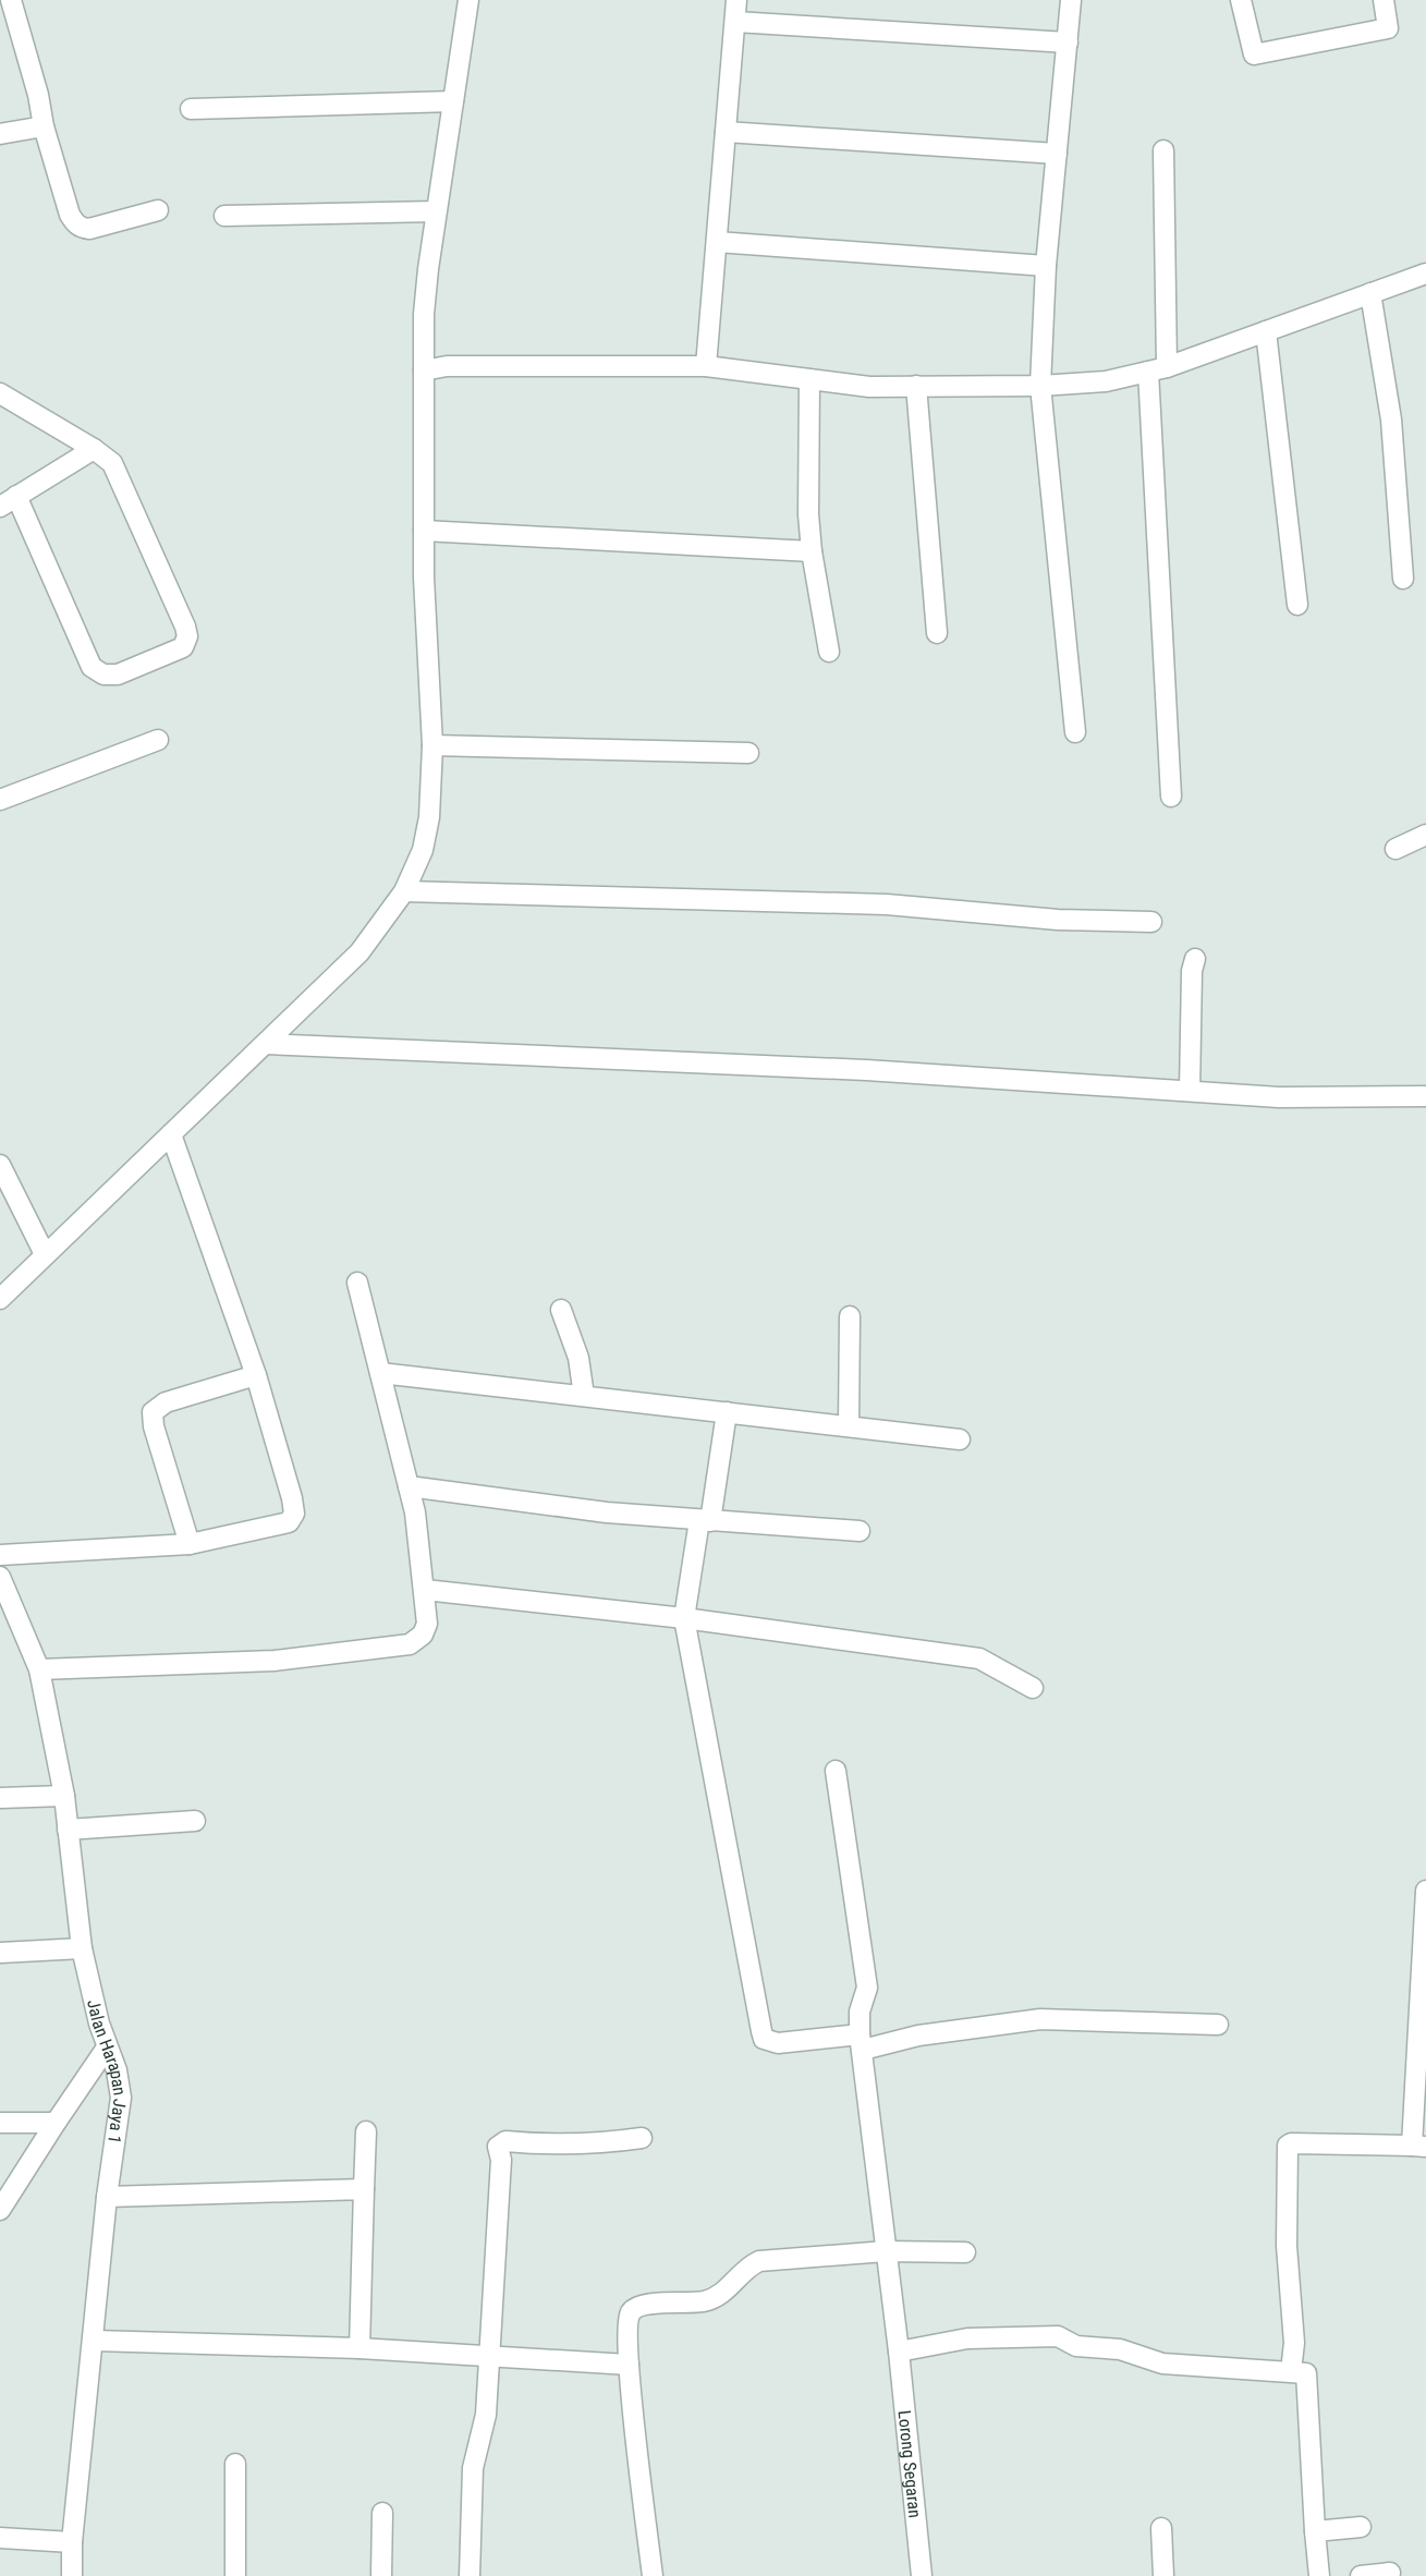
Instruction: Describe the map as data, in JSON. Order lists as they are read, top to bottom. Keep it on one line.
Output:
{"streets":{"street":["Jalan Harapan Jaya 1","Lorong Segaran"]}}
